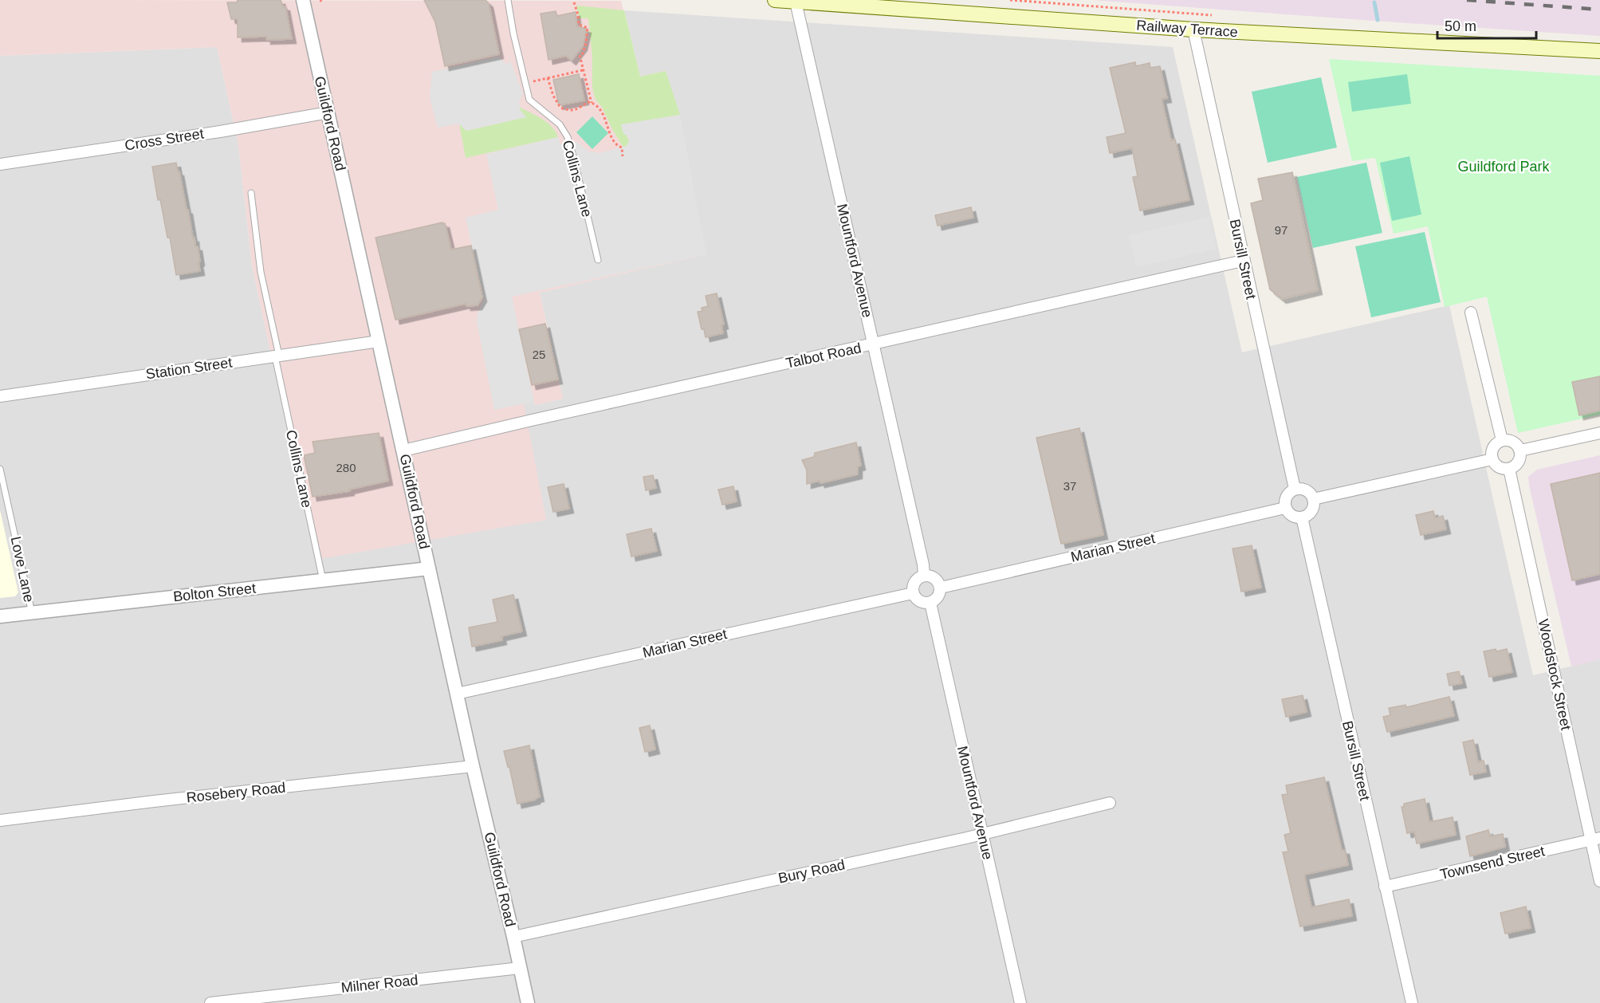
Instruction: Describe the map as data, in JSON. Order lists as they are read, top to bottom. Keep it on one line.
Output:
{"streets":{"main road":["Railway Terrace"],"street":["Guildford Road","Cross Street","Bursill Street","Mountford Avenue","Talbot Road","Station Street","Marian Street","Bolton Street","Woodstock Street","Rosebery Road","Townsend Street","Bury Road","Milner Road"],"lane":["Collins Lane","Love Lane"]},"crossings":[["Railway Terrace","Bursill Street"],["Railway Terrace","Mountford Avenue"],["Guildford Road","Cross Street"],["Guildford Road","Talbot Road"],["Guildford Road","Station Street"],["Guildford Road","Marian Street"],["Guildford Road","Bolton Street"],["Guildford Road","Rosebery Road"],["Guildford Road","Bury Road"],["Guildford Road","Milner Road"],["Collins Lane","Station Street"],["Collins Lane","Bolton Street"],["Bursill Street","Talbot Road"],["Bursill Street","Marian Street"],["Bursill Street","Townsend Street"],["Mountford Avenue","Talbot Road"],["Mountford Avenue","Marian Street"],["Mountford Avenue","Bury Road"],["Love Lane","Bolton Street"],["Woodstock Street","Townsend Street"]],"parks":["Guildford Park"],"house_numbers":["97","25","280","37"],"scale_bar":"50 m"}
